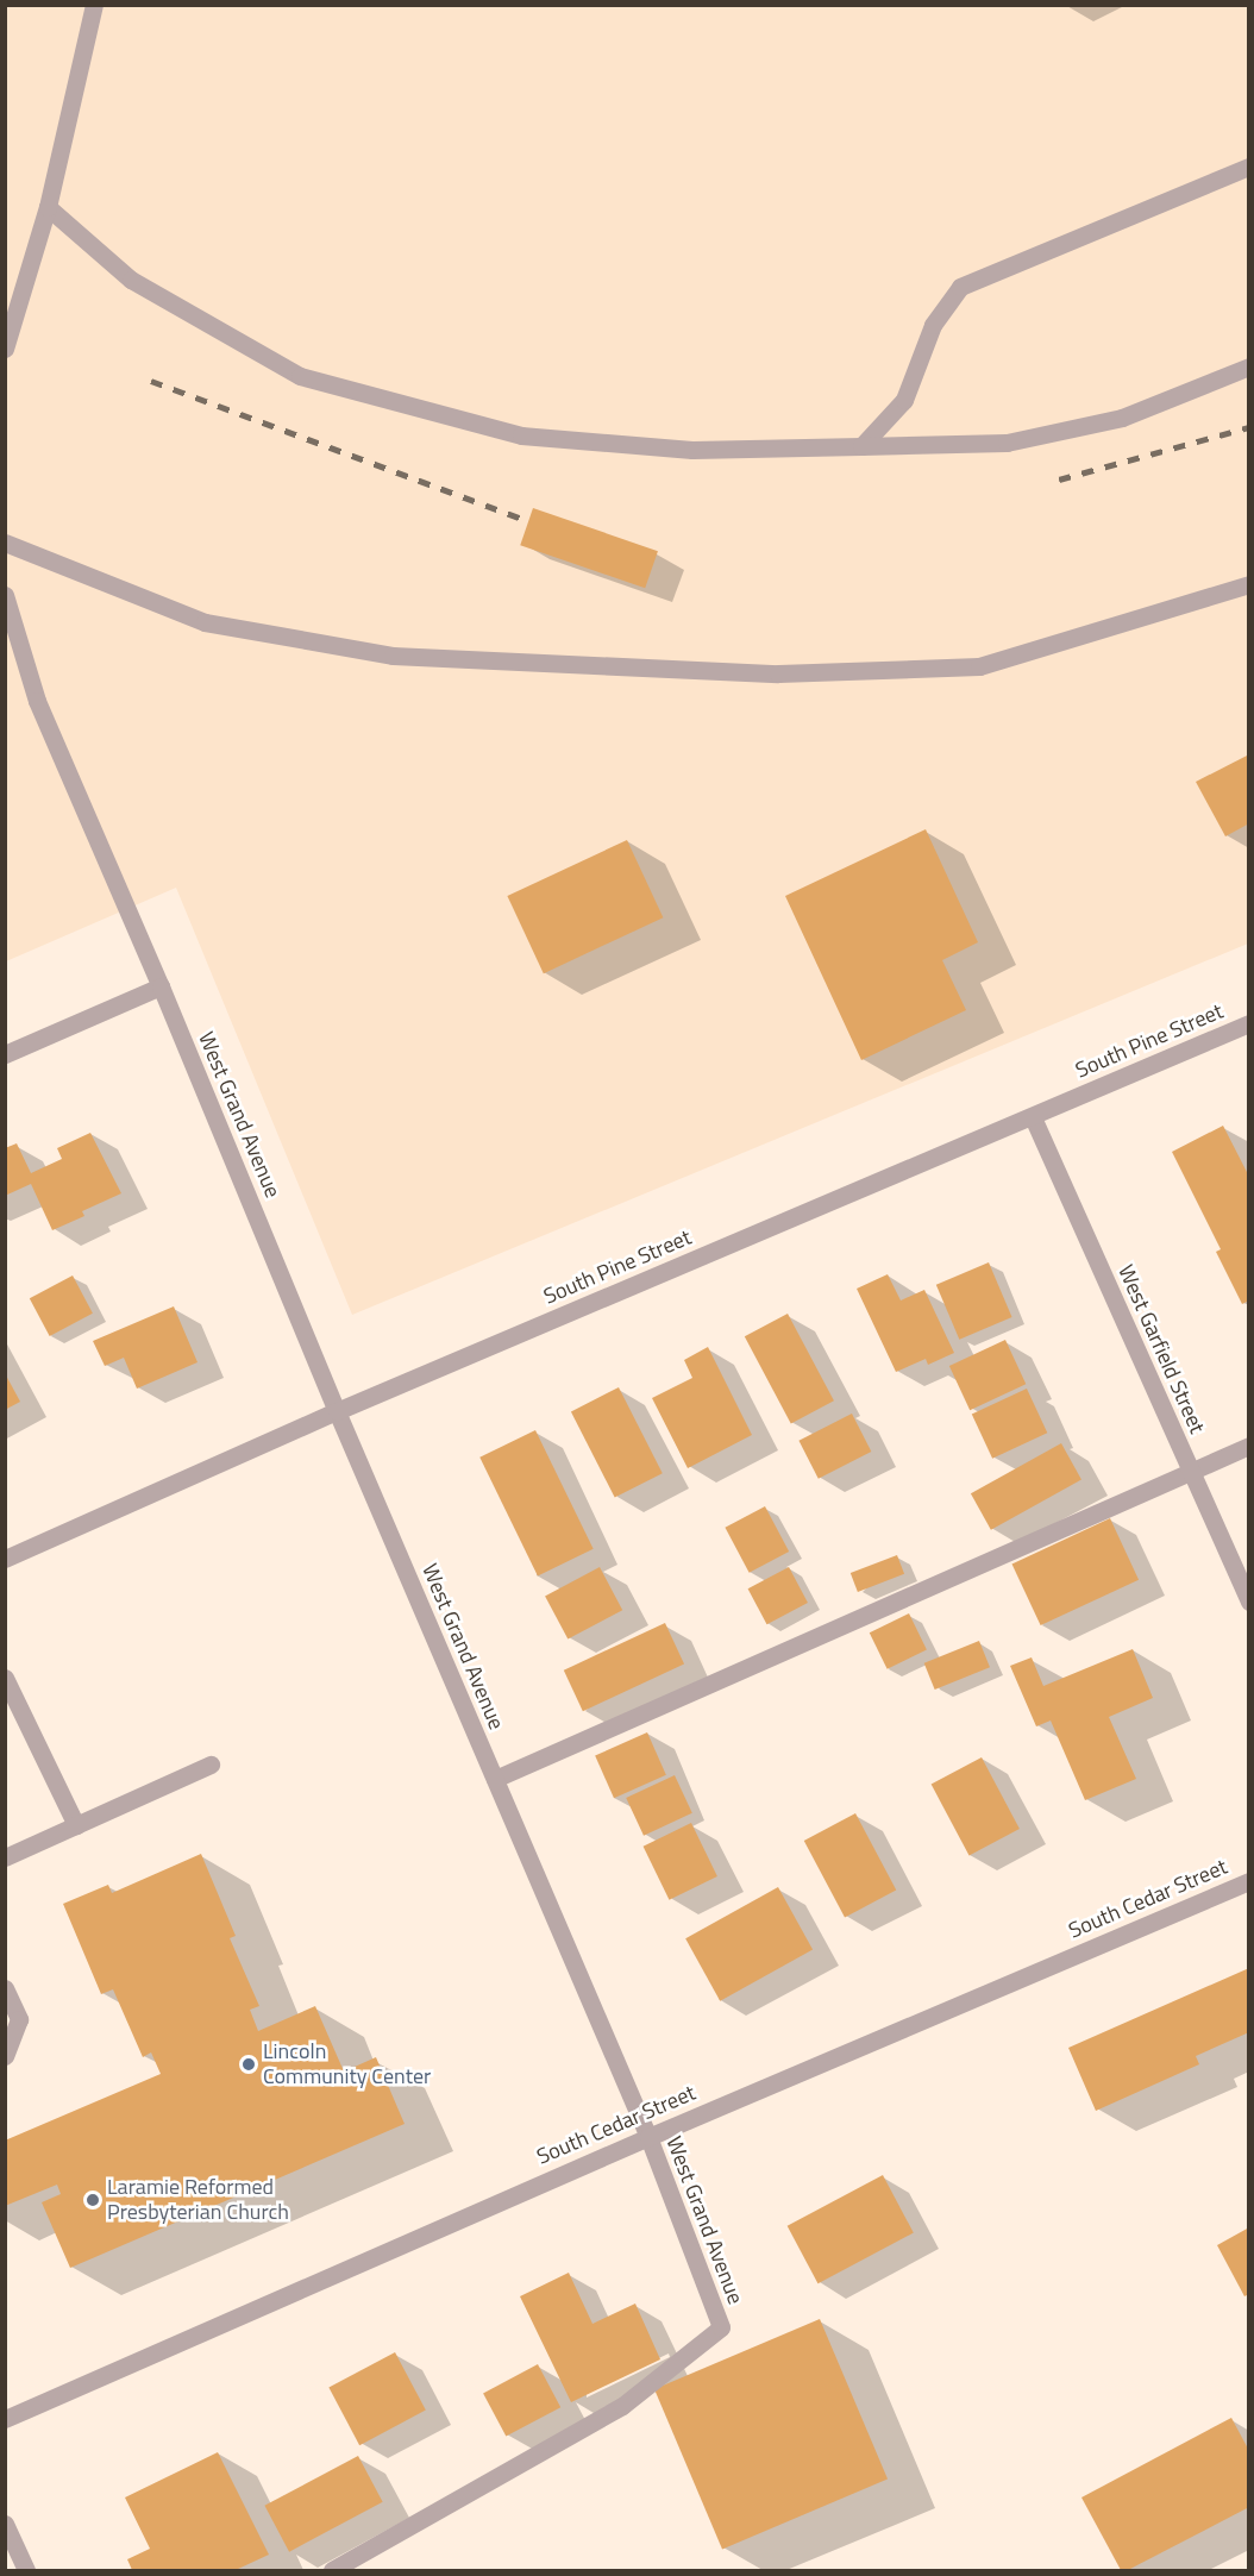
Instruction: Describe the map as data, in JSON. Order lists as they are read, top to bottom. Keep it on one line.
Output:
{"streets":{"street":["South Pine Street","West Grand Avenue","West Garfield Street","South Cedar Street"]},"crossings":[["South Pine Street","West Grand Avenue"],["South Pine Street","West Garfield Street"],["West Grand Avenue","South Cedar Street"]],"places":["Lincoln Community Center","Laramie Reformed Presbyterian Church"]}
